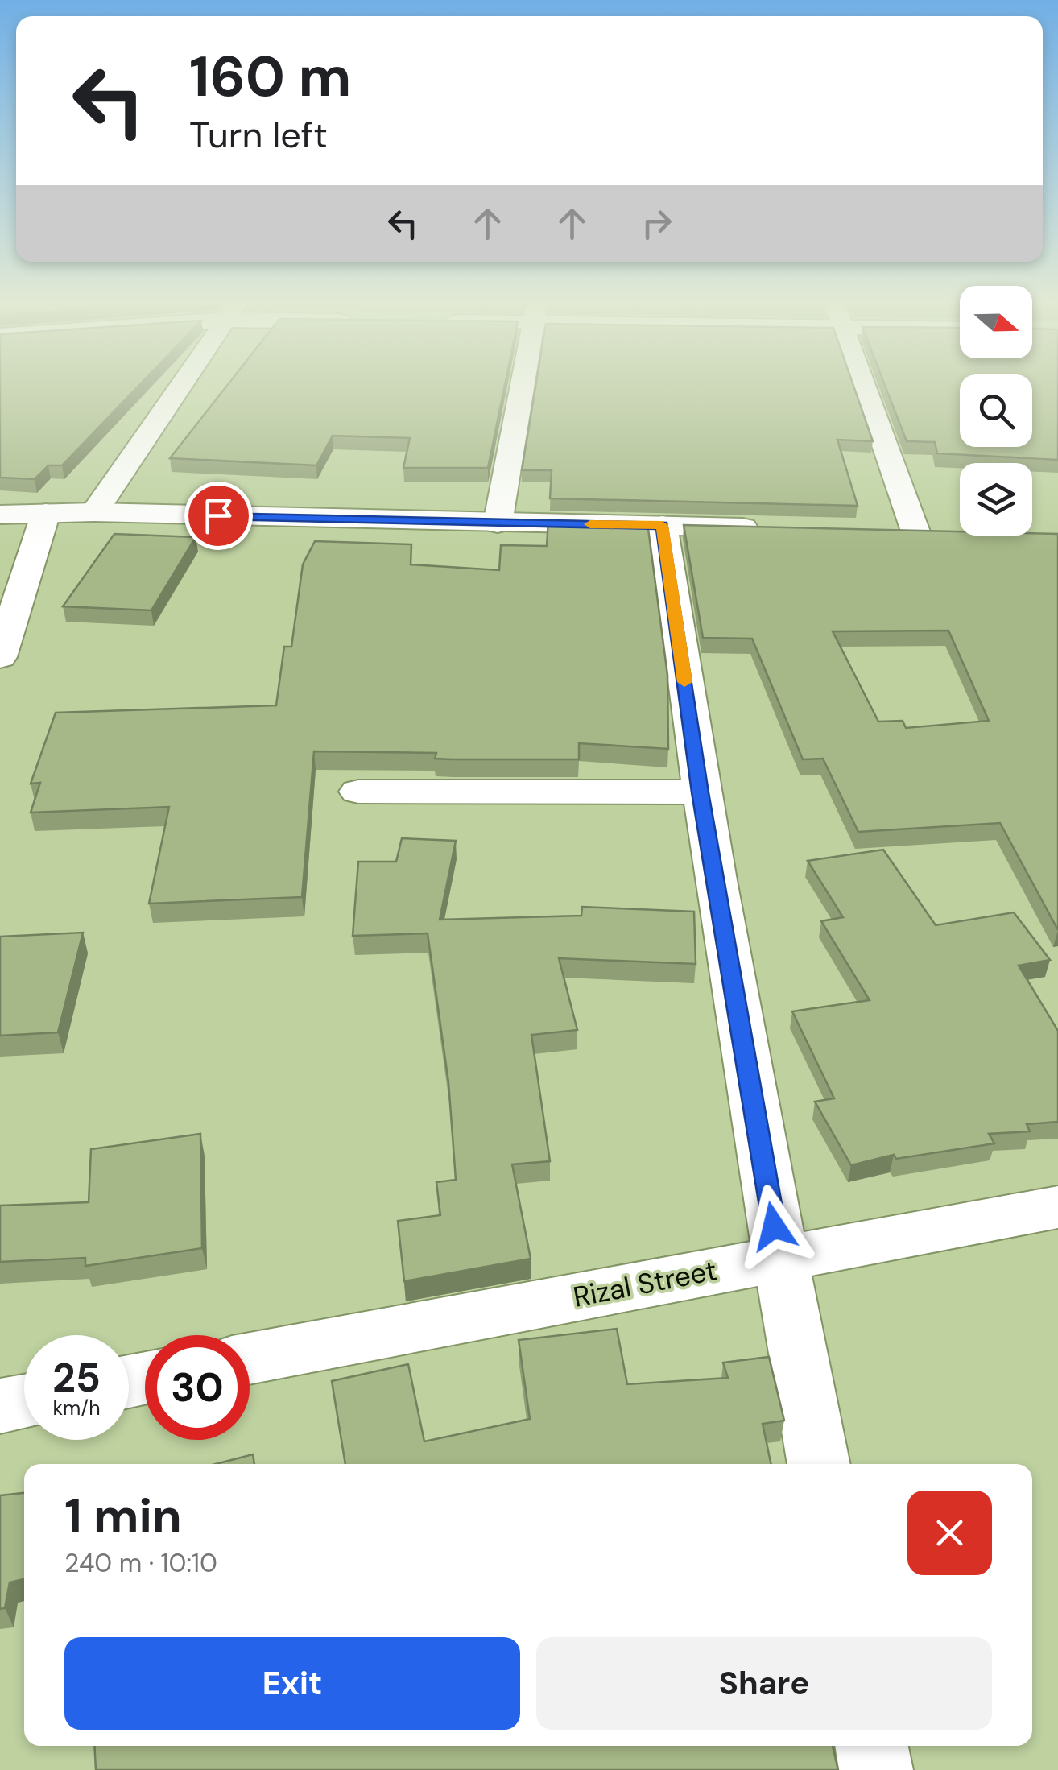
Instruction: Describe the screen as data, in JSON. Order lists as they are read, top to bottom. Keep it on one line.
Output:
{"streets":{"street":["Rizal Street"]},"north":"right","page":{"turn":["160 m","Turn left"],"speed":"25 km/h","limit":"30","heading":["1 min","240 m · 10:10"],"buttons":["Exit","Share"]}}
